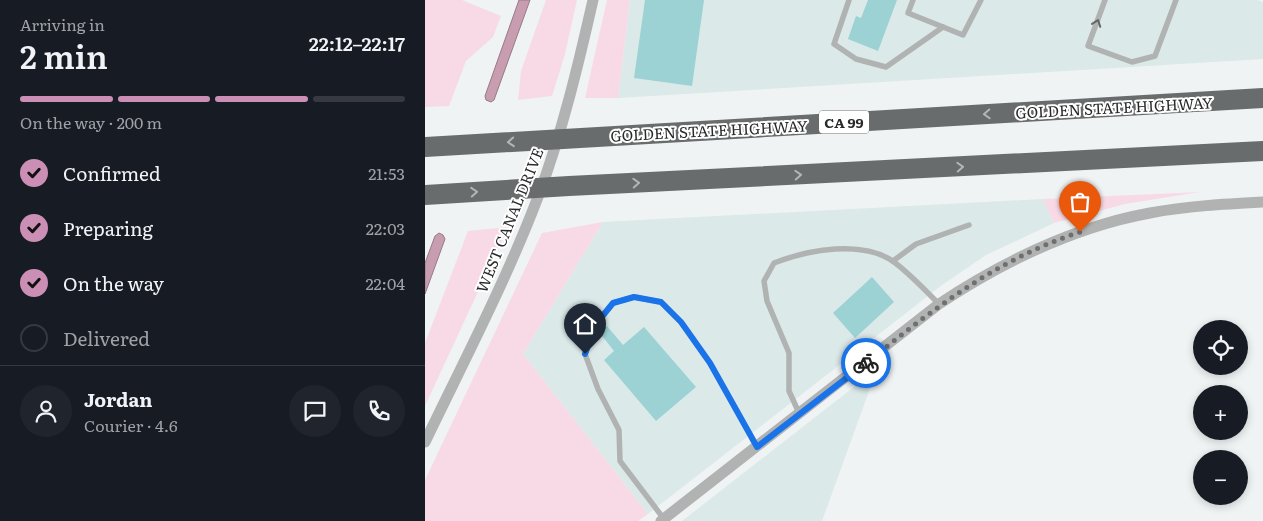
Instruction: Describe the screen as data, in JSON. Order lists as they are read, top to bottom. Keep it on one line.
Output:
{"streets":{"highway":["GOLDEN STATE HIGHWAY","CA 99"],"street":["WEST CANAL DRIVE"]},"page":{"heading":["2 min","Arriving in","22:12–22:17"],"panel":["Jordan","Courier · 4.6"],"bar":"On the way · 200 m","list":[["Confirmed","21:53"],["Preparing","22:03"],["On the way","22:04"],"Delivered"],"map_buttons":["+","−"]}}
